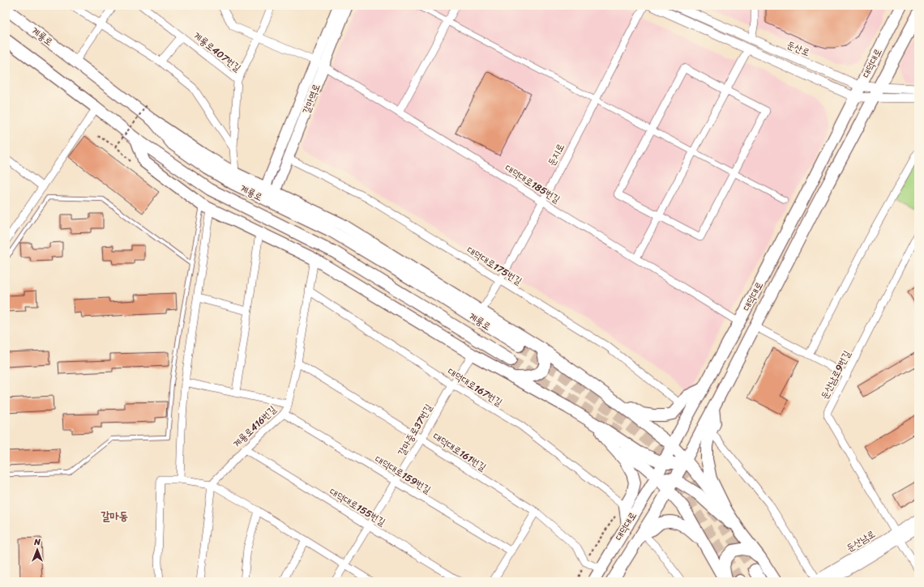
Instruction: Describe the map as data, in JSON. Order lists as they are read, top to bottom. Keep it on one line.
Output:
{"streets":{"main road":["계룡로","대덕대로","갈마역로"],"street":["둔산로","계룡로407번길","둔지로","대덕대로185번길","대덕대로175번길","둔산남로9번길","대덕대로167번길","계룡로416번길","갈마중로37번길","대덕대로161번길","대덕대로159번길","대덕대로155번길","둔산남로"]},"crossings":[["둔산로","대덕대로"],["대덕대로","대덕대로185번길"],["갈마역로","대덕대로185번길"],["갈마역로","대덕대로175번길"],["둔지로","대덕대로185번길"],["둔지로","대덕대로175번길"],["둔산남로9번길","둔산남로"],["대덕대로167번길","계룡로416번길"],["대덕대로167번길","갈마중로37번길"],["계룡로416번길","대덕대로161번길"],["계룡로416번길","대덕대로159번길"],["계룡로416번길","대덕대로155번길"],["갈마중로37번길","대덕대로161번길"],["갈마중로37번길","대덕대로159번길"],["갈마중로37번길","대덕대로155번길"]],"districts":["갈마동"],"north":"top"}
